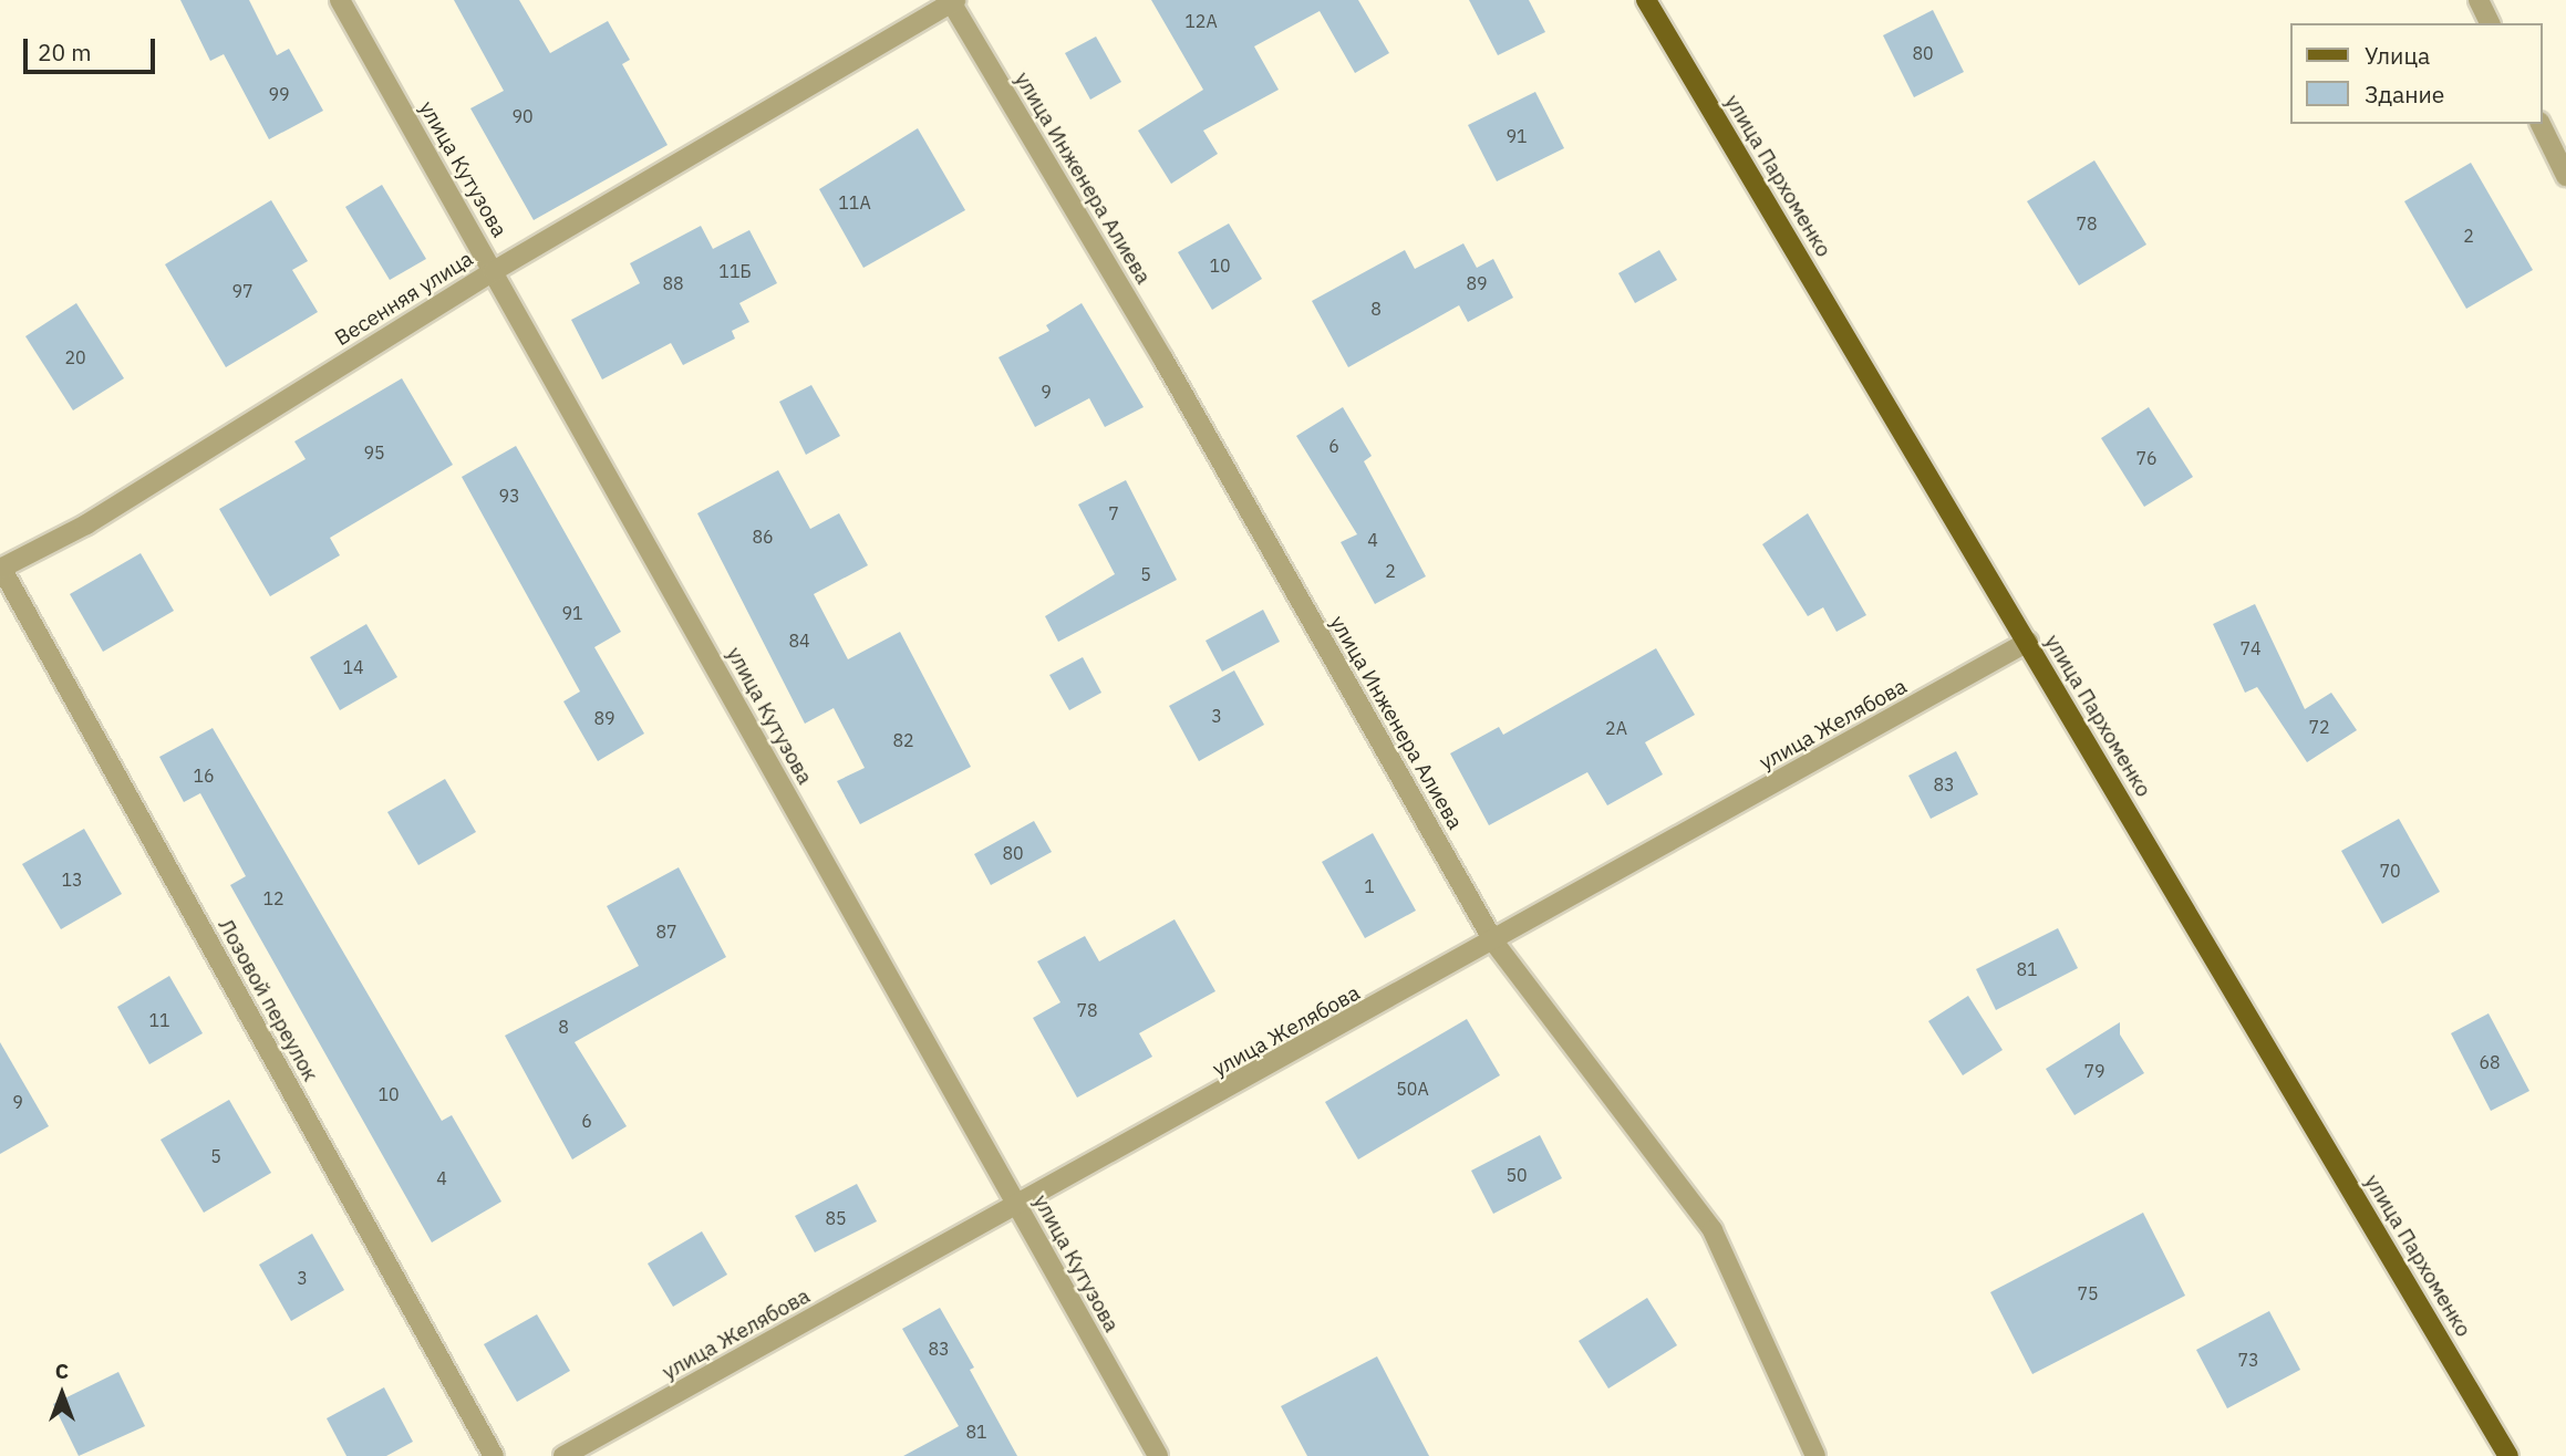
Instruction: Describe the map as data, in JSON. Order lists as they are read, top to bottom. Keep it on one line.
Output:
{"streets":{"main road":["улица Пархоменко"],"street":["улица Кутузова","улица Инженера Алиева","Весенняя улица","улица Желябова","Лозовой переулок"]},"crossings":[["улица Кутузова","Весенняя улица"],["улица Кутузова","улица Желябова"],["улица Пархоменко","улица Желябова"],["улица Инженера Алиева","Весенняя улица"],["улица Инженера Алиева","улица Желябова"],["Весенняя улица","Лозовой переулок"]],"house_numbers":["12А","80","99","90","91","11А","78","2","10","11Б","88","89","97","8","20","9","6","95","76","93","7","86","4","2","5","91","84","74","14","3","89","72","2А","82","16","83","80","70","13","1","12","87","81","78","11","8","68","79","50А","10","9","6","5","50","4","85","3","75","83","73","81"],"legend":["Улица","Здание"],"scale_bar":"20 m","north":"top"}
